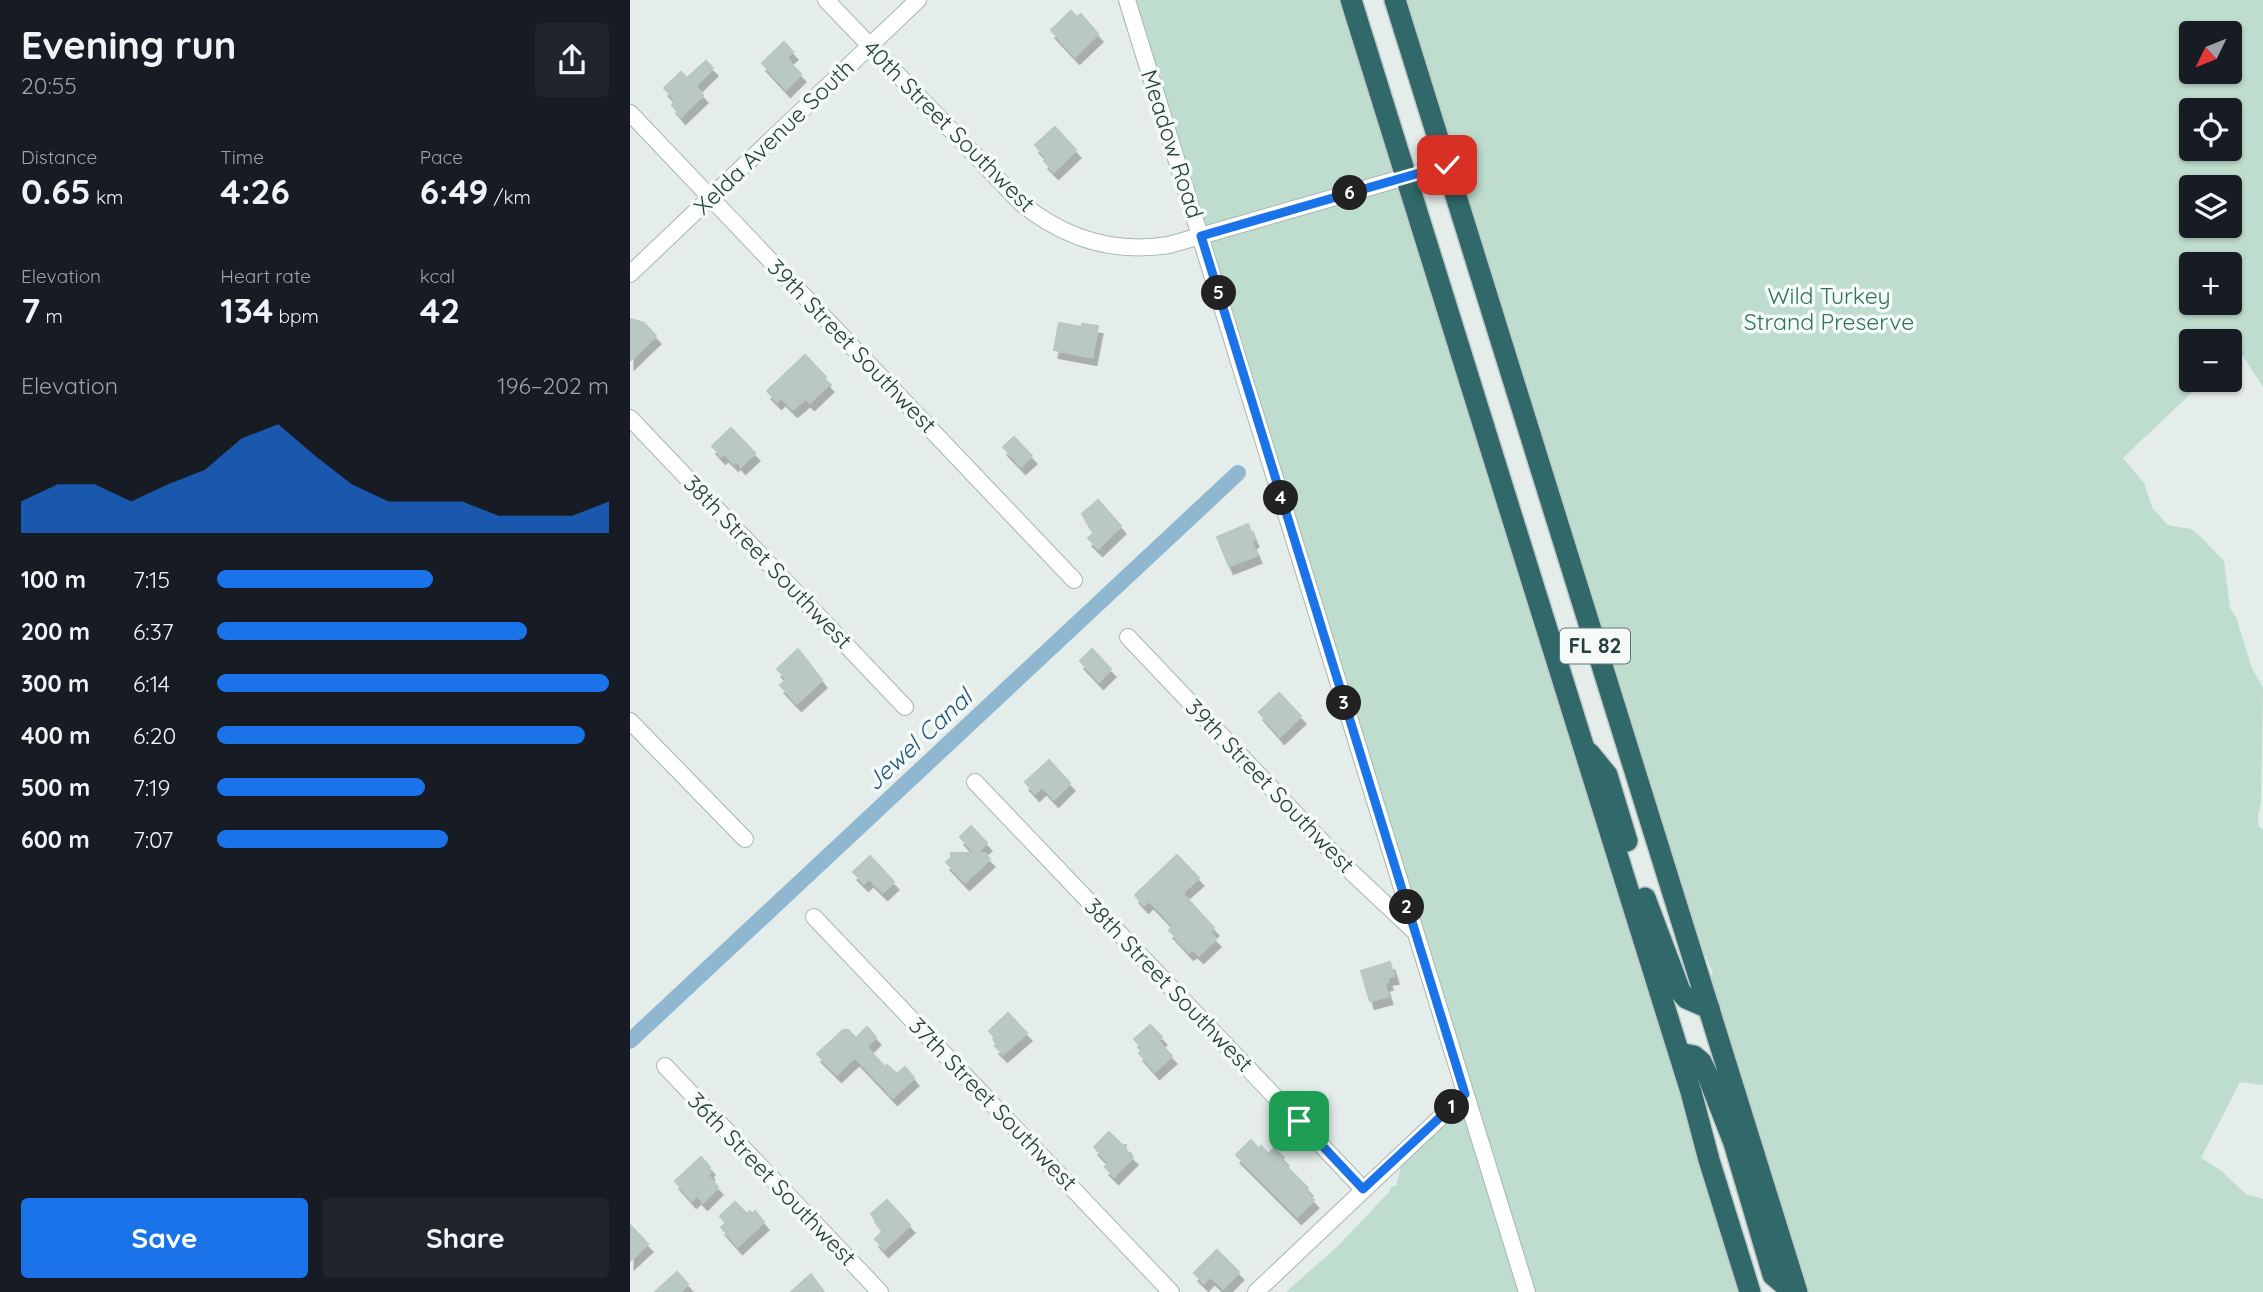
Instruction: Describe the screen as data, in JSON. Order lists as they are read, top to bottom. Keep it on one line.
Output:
{"streets":{"highway":["FL 82"],"street":["40th Street Southwest","Xelda Avenue South","Meadow Road","39th Street Southwest","38th Street Southwest","37th Street Southwest","36th Street Southwest"]},"crossings":[["40th Street Southwest","Xelda Avenue South"],["40th Street Southwest","Meadow Road"],["40th Street Southwest","FL 82"],["Xelda Avenue South","39th Street Southwest"],["Meadow Road","39th Street Southwest"]],"water":["Jewel Canal"],"parks":["Wild Turkey Strand Preserve"],"north":"bottom left","page":{"heading":["Evening run","20:55"],"map_buttons":["+","−"],"stats":[["Distance","0.65 km"],["Time","4:26"],["Pace","6:49 /km"],["Elevation","7 m"],["Heart rate","134 bpm"],["kcal","42"]],"pins":["6","5","4","3","2","1"],"chart":["Elevation","196–202 m"],"list":[{"name":"100 m","note":"7:15"},{"name":"200 m","note":"6:37"},{"name":"300 m","note":"6:14"},{"name":"400 m","note":"6:20"},{"name":"500 m","note":"7:19"},{"name":"600 m","note":"7:07"}],"buttons":["Save","Share"]}}
